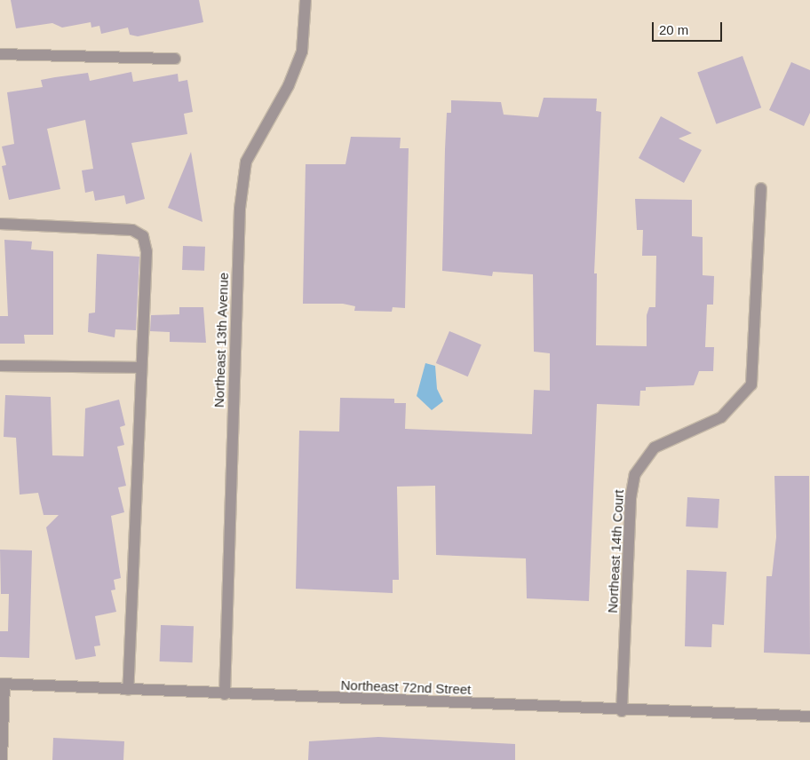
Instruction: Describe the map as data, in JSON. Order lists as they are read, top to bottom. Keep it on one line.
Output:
{"streets":{"street":["Northeast 13th Avenue","Northeast 14th Court","Northeast 72nd Street"]},"crossings":[["Northeast 13th Avenue","Northeast 72nd Street"],["Northeast 14th Court","Northeast 72nd Street"]],"scale_bar":"20 m"}
